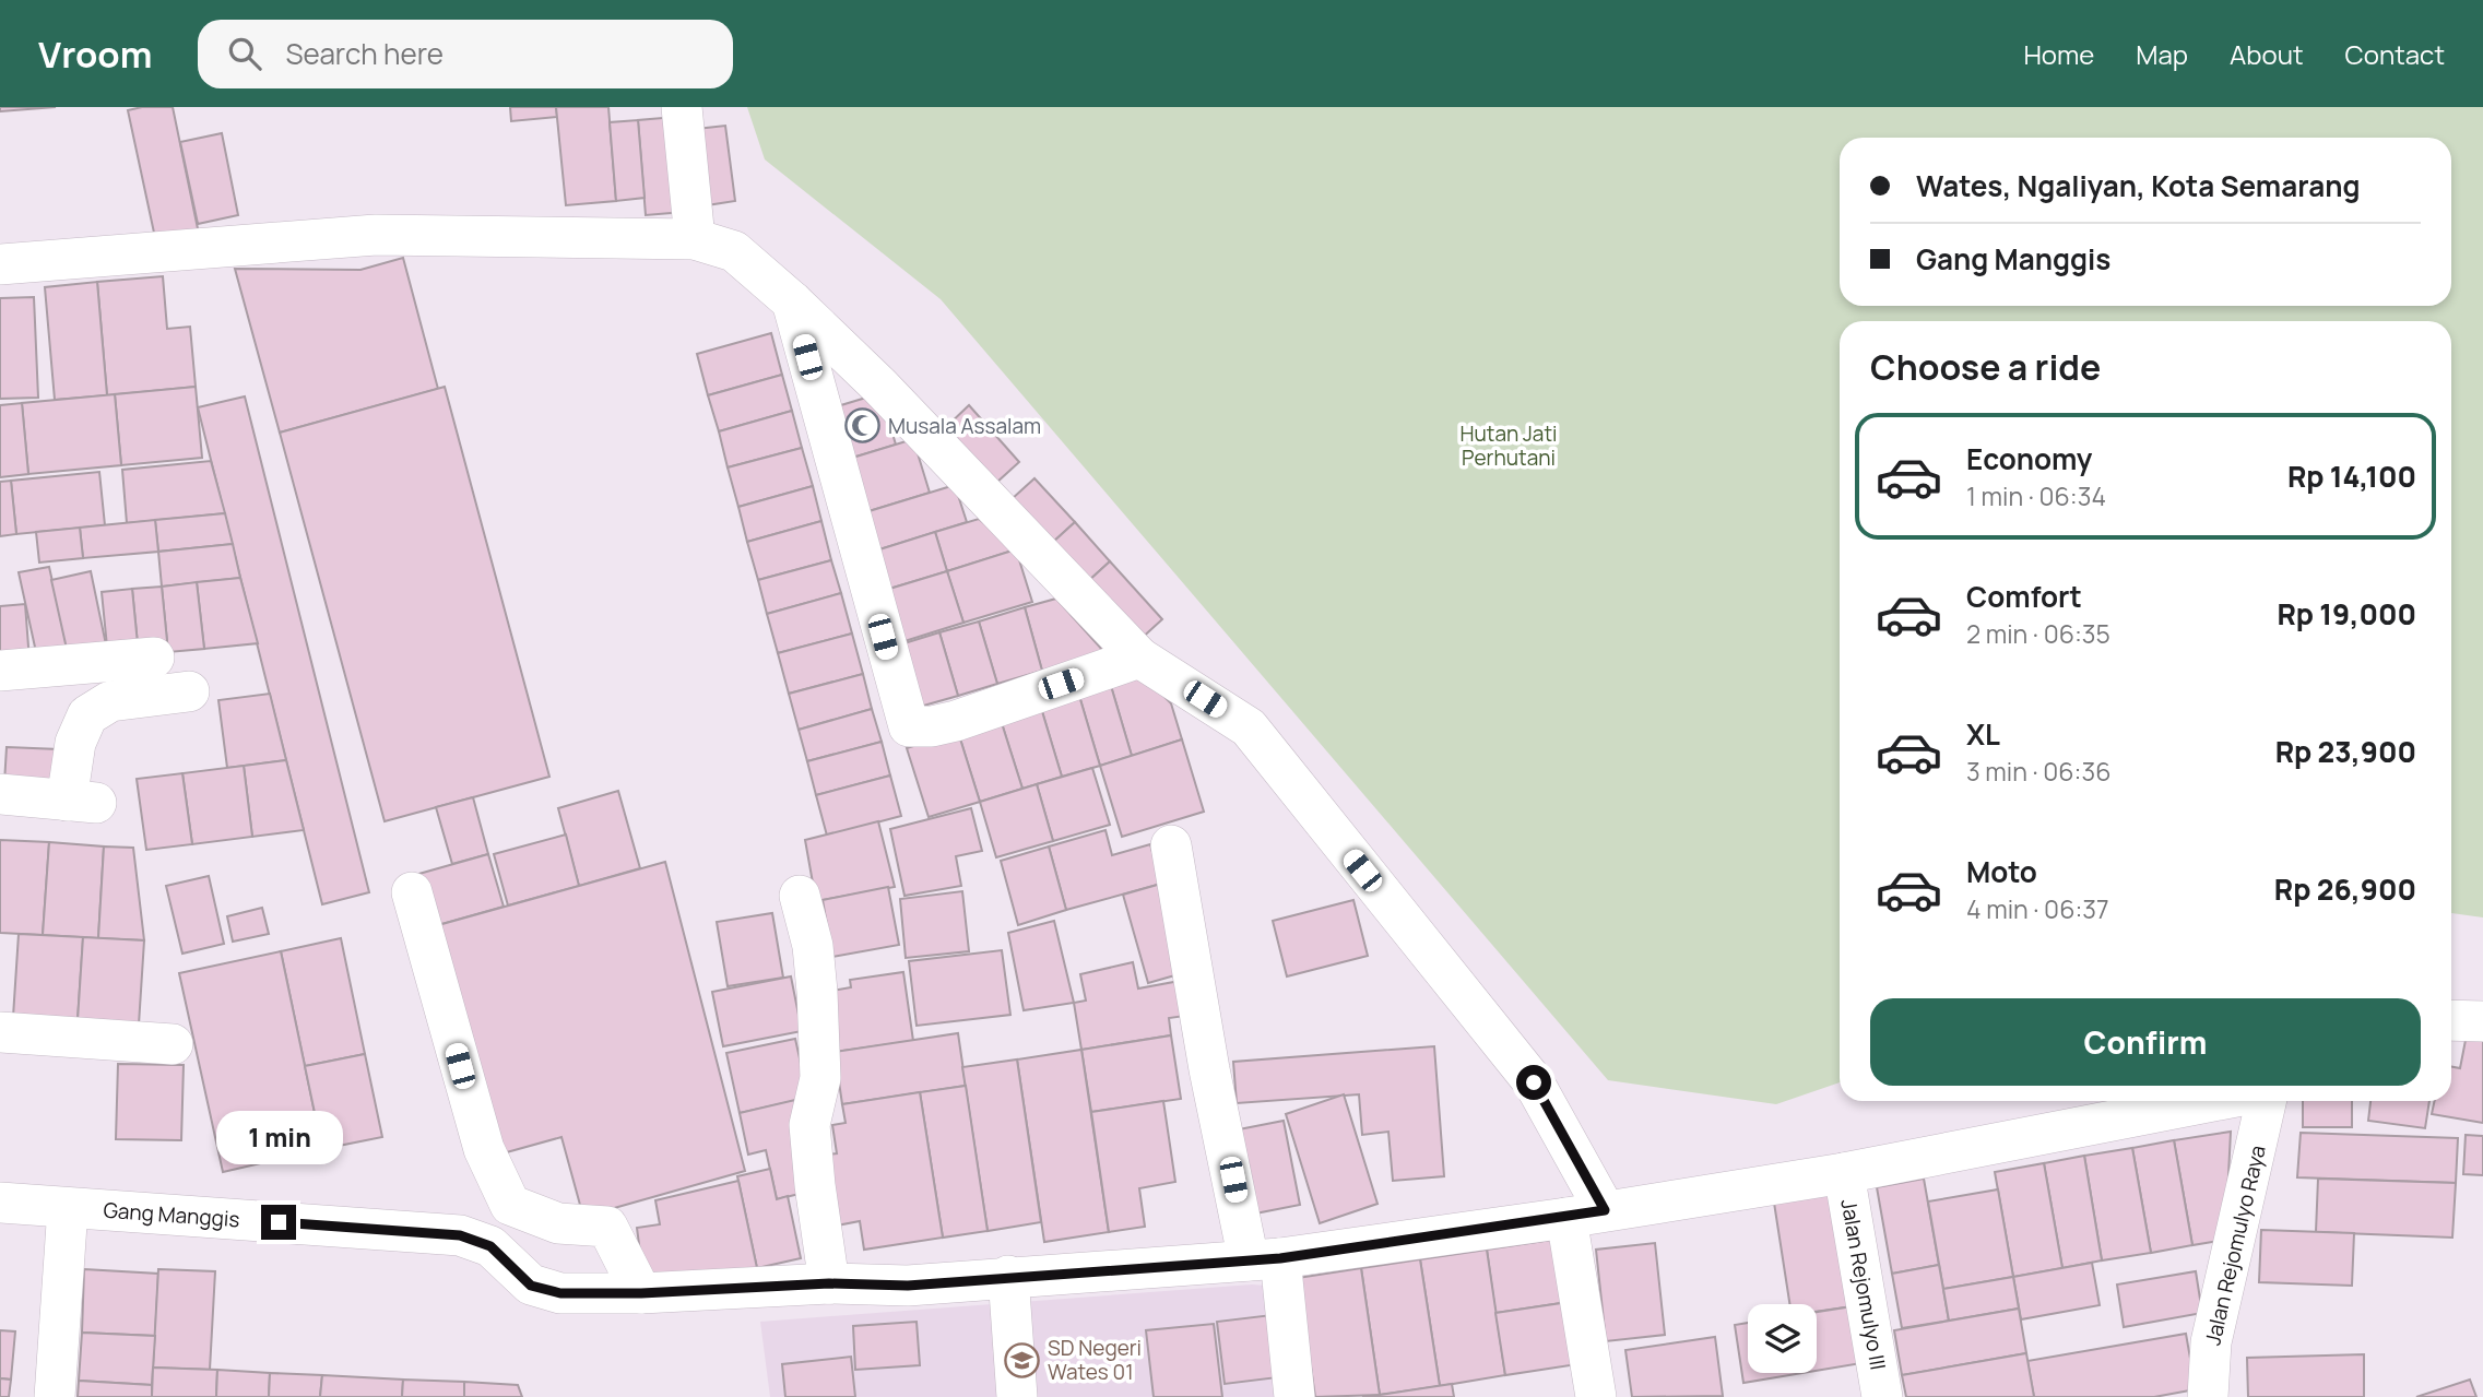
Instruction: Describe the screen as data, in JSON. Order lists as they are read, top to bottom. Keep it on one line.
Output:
{"streets":{"street":["Gang Manggis","Jalan Rejomulyo Raya","Jalan Rejomulyo III"]},"crossings":[["Gang Manggis","Jalan Rejomulyo III"]],"parks":["Hutan Jati Perhutani"],"places":{"mosque":["Musala Assalam"],"school or university":["SD Negeri Wates 01"]},"page":{"header":"Vroom","search":"Search here","nav":["Home","Map","About","Contact"],"banner":["Wates, Ngaliyan, Kota Semarang","Gang Manggis"],"heading":"Choose a ride","list":[{"name":"Economy","note":"1 min · 06:34","value":"Rp 14,100"},{"name":"Comfort","note":"2 min · 06:35","value":"Rp 19,000"},{"name":"XL","note":"3 min · 06:36","value":"Rp 23,900"},{"name":"Moto","note":"4 min · 06:37","value":"Rp 26,900"}],"buttons":"Confirm","bubble":"1 min"}}
